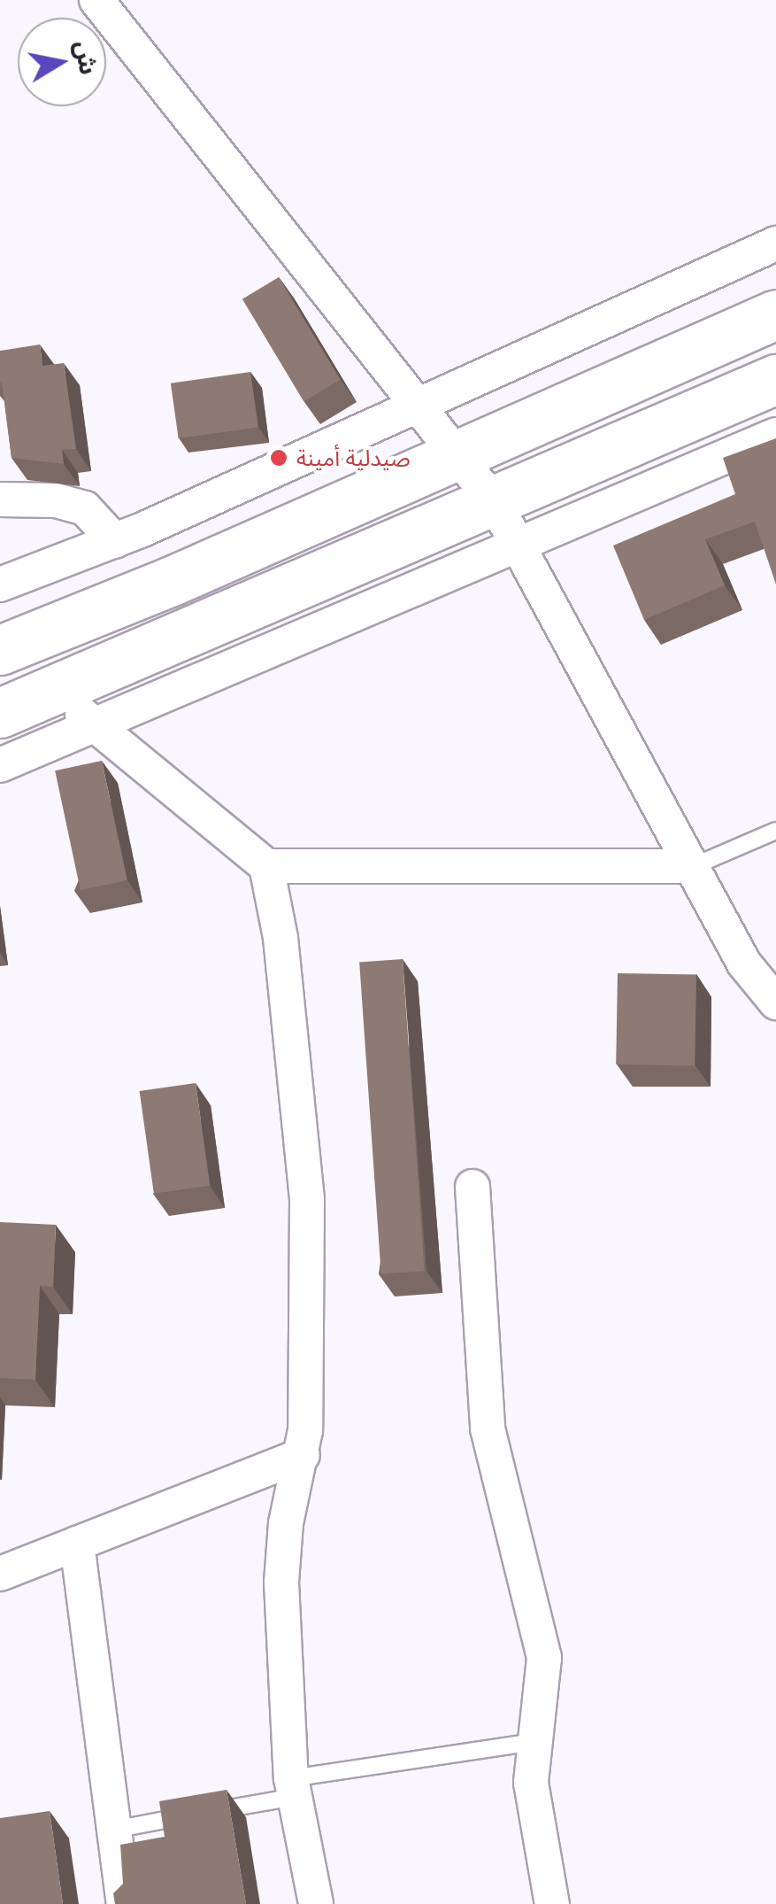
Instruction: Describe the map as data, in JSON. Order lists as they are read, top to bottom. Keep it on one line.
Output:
{"places":["صيدلية أمينة"],"north":"right"}
